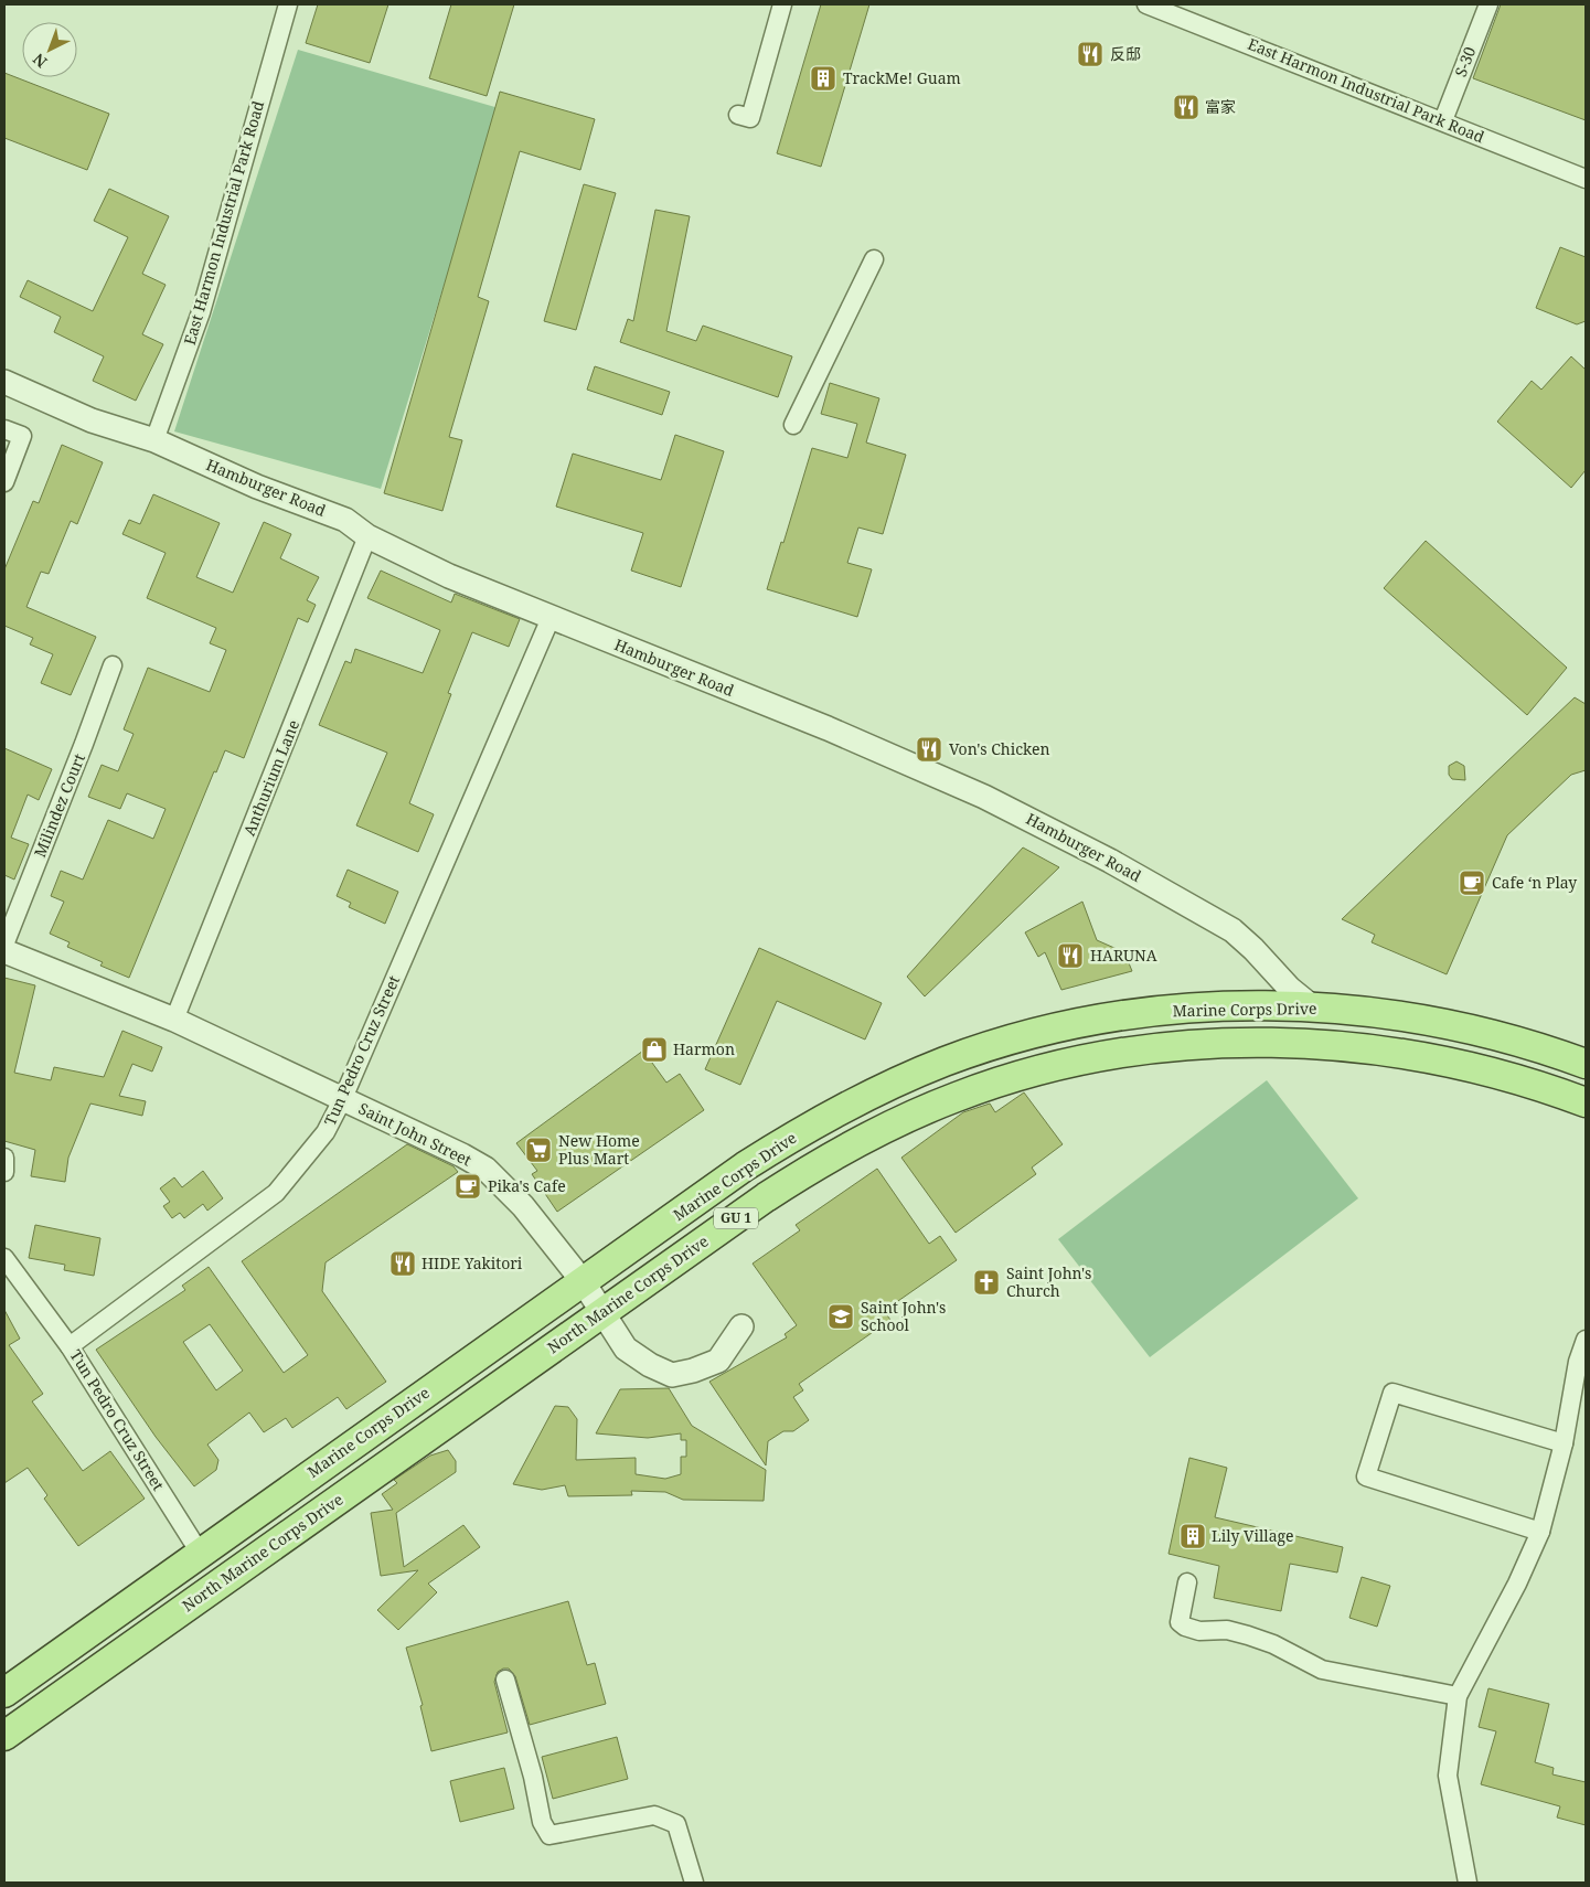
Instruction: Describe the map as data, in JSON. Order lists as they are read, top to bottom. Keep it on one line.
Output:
{"streets":{"main road":["Marine Corps Drive","GU 1","North Marine Corps Drive"],"street":["S-30","East Harmon Industrial Park Road","Hamburger Road","Anthurium Lane","Milindez Court","Tun Pedro Cruz Street","Saint John Street"]},"crossings":[["S-30","East Harmon Industrial Park Road"],["East Harmon Industrial Park Road","Hamburger Road"],["Hamburger Road","Anthurium Lane"],["Hamburger Road","Marine Corps Drive"],["Hamburger Road","Tun Pedro Cruz Street"],["Anthurium Lane","Saint John Street"],["Marine Corps Drive","Tun Pedro Cruz Street"],["Marine Corps Drive","Saint John Street"],["Tun Pedro Cruz Street","Saint John Street"],["Saint John Street","North Marine Corps Drive"]],"places":{"restaurant":["反邸","富家","Von's Chicken","HARUNA","HIDE Yakitori"],"building":["TrackMe! Guam","Lily Village"],"cafe":["Cafe ‘n Play","Pika's Cafe"],"shop":["Harmon"],"supermarket":["New Home Plus Mart"],"church":["Saint John's Church"],"school or university":["Saint John's School"]},"north":"bottom left"}
